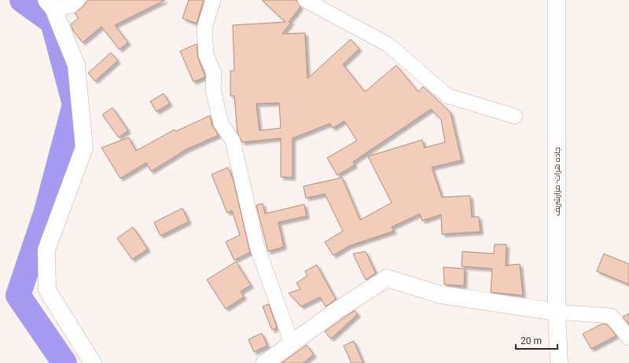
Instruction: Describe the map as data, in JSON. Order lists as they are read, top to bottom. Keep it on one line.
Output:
{"streets":{"main road":["جاده هرات- مزارشریف"]},"scale_bar":"20 m"}
